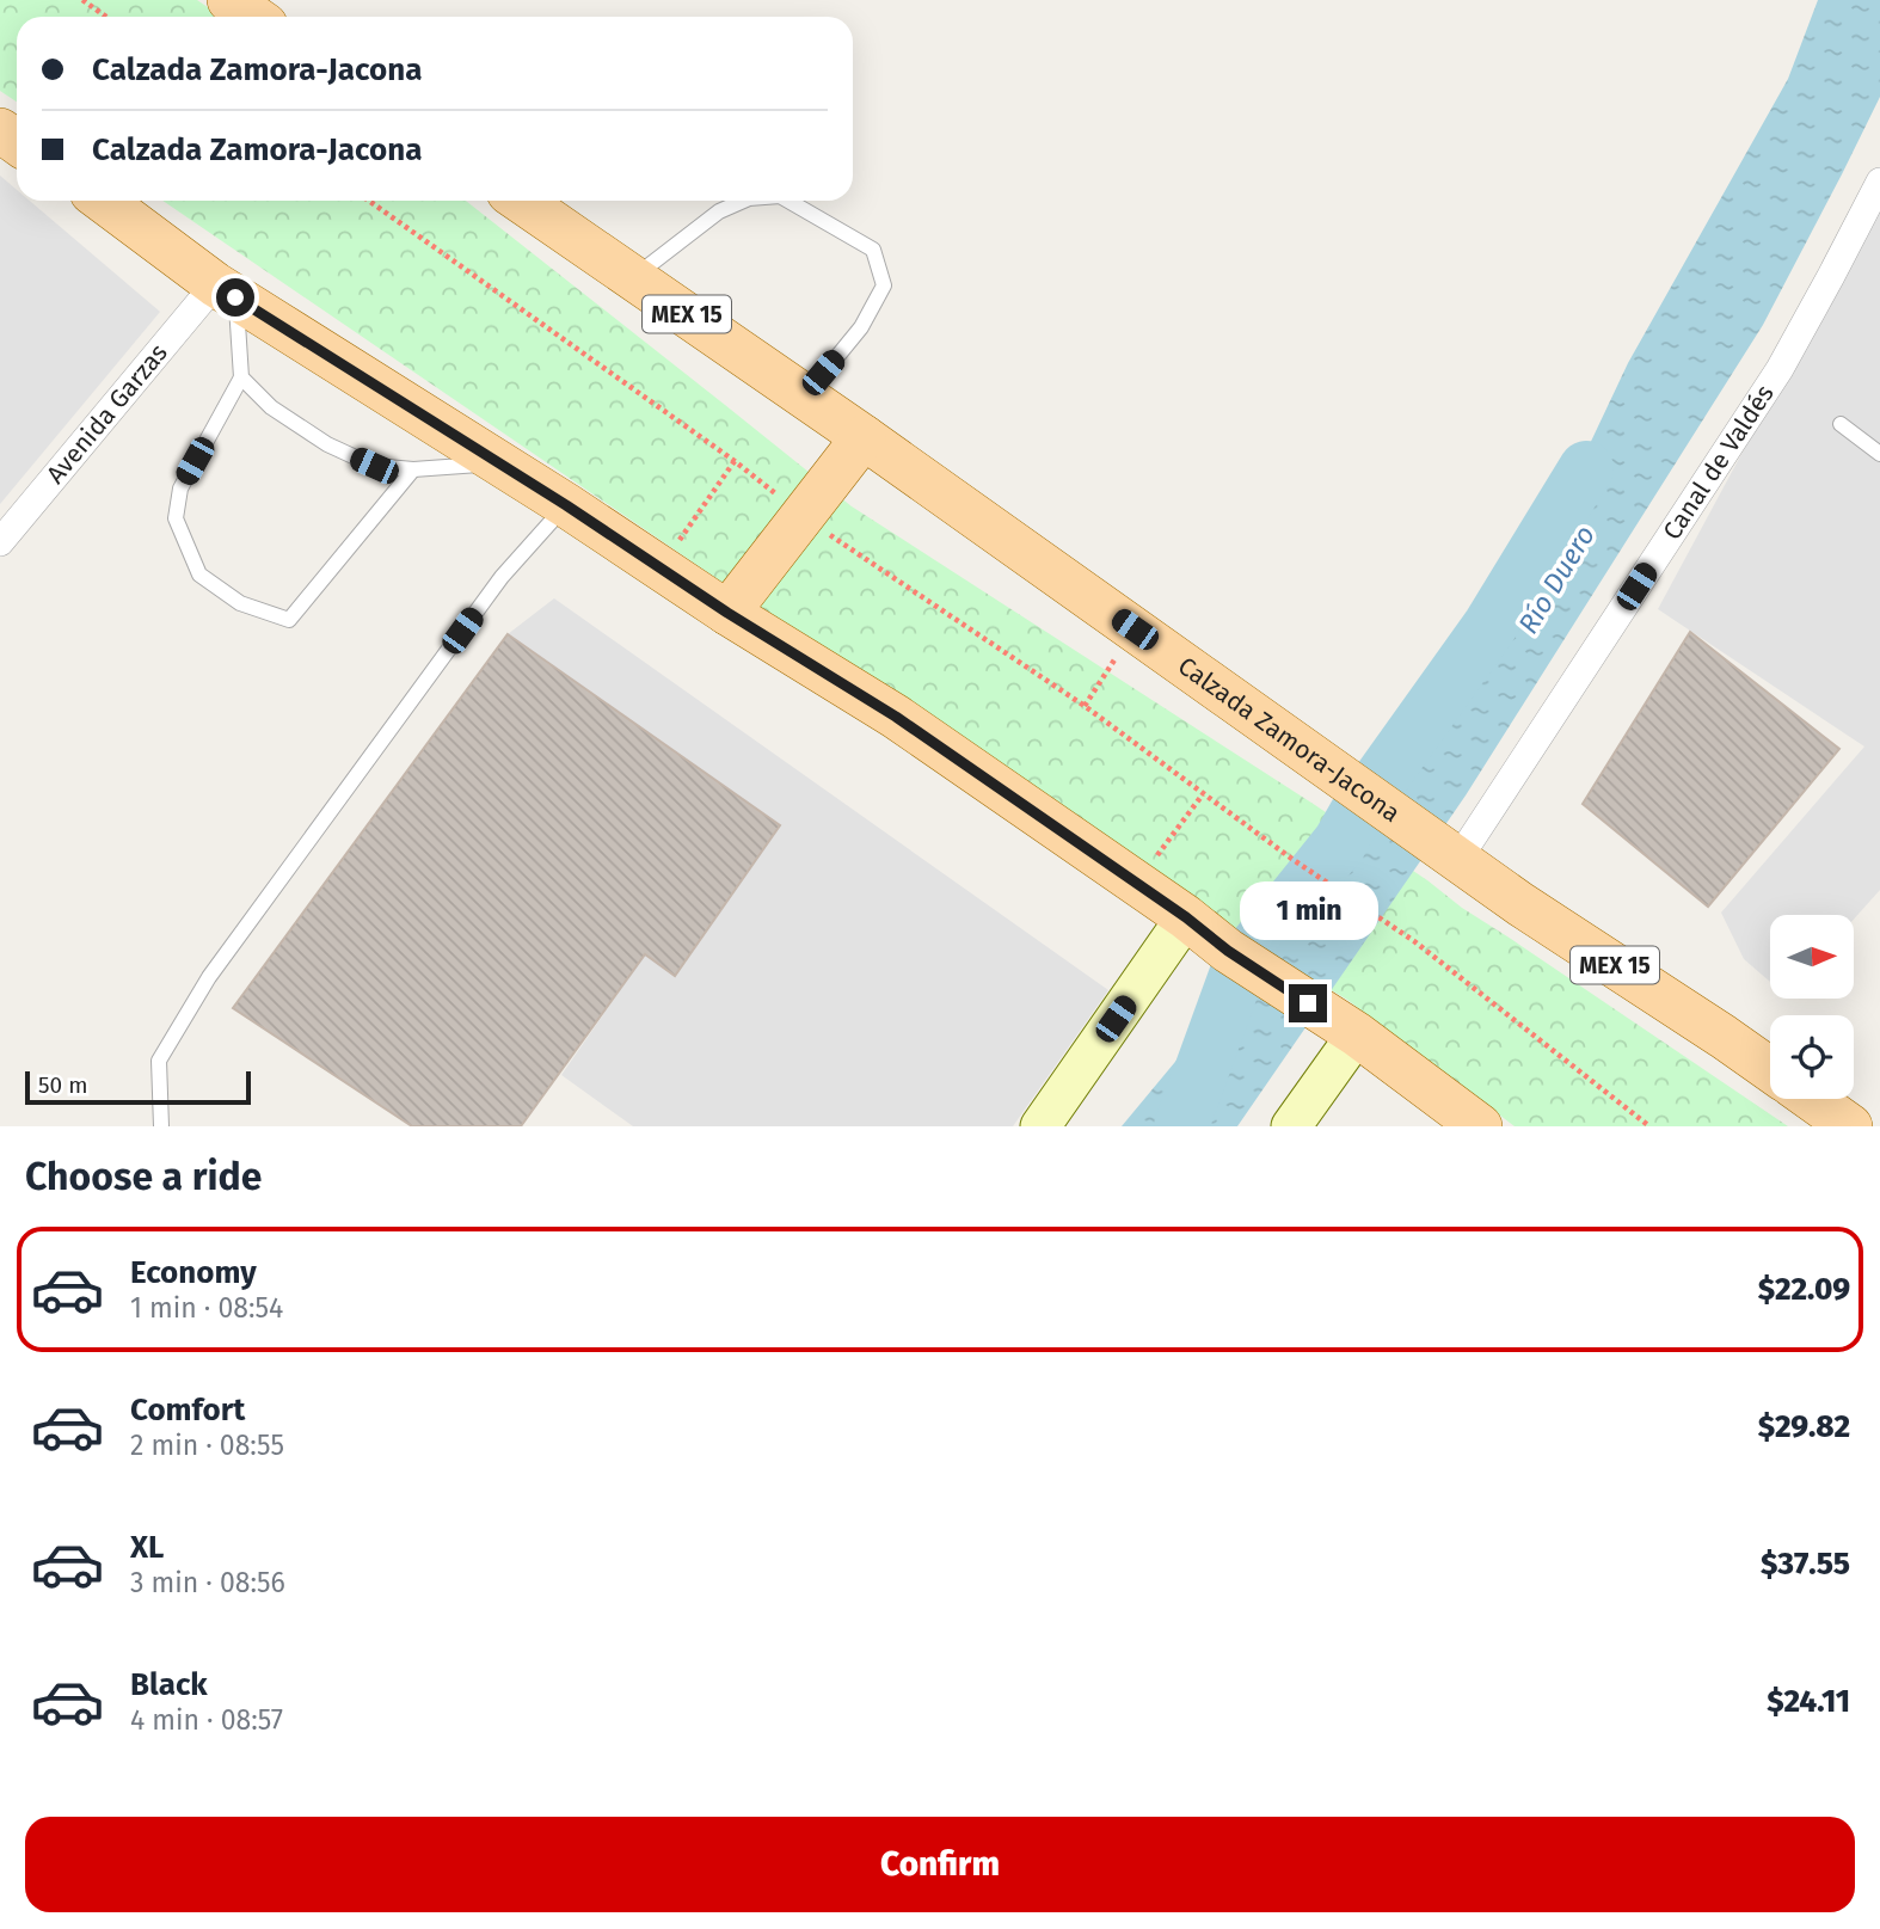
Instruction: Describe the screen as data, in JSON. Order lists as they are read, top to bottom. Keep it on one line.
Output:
{"streets":{"main road":["MEX 15","Calzada Zamora-Jacona"],"street":["Avenida Garzas","Canal de Valdés"]},"crossings":[["Canal de Valdés","Calzada Zamora-Jacona"]],"water":["Río Duero"],"scale_bar":"50 m","north":"right","page":{"banner":["Calzada Zamora-Jacona","Calzada Zamora-Jacona"],"bubble":"1 min","scale":"50 m","heading":"Choose a ride","list":[{"name":"Economy","note":"1 min · 08:54","value":"$22.09"},{"name":"Comfort","note":"2 min · 08:55","value":"$29.82"},{"name":"XL","note":"3 min · 08:56","value":"$37.55"},{"name":"Black","note":"4 min · 08:57","value":"$24.11"}],"buttons":"Confirm"}}
